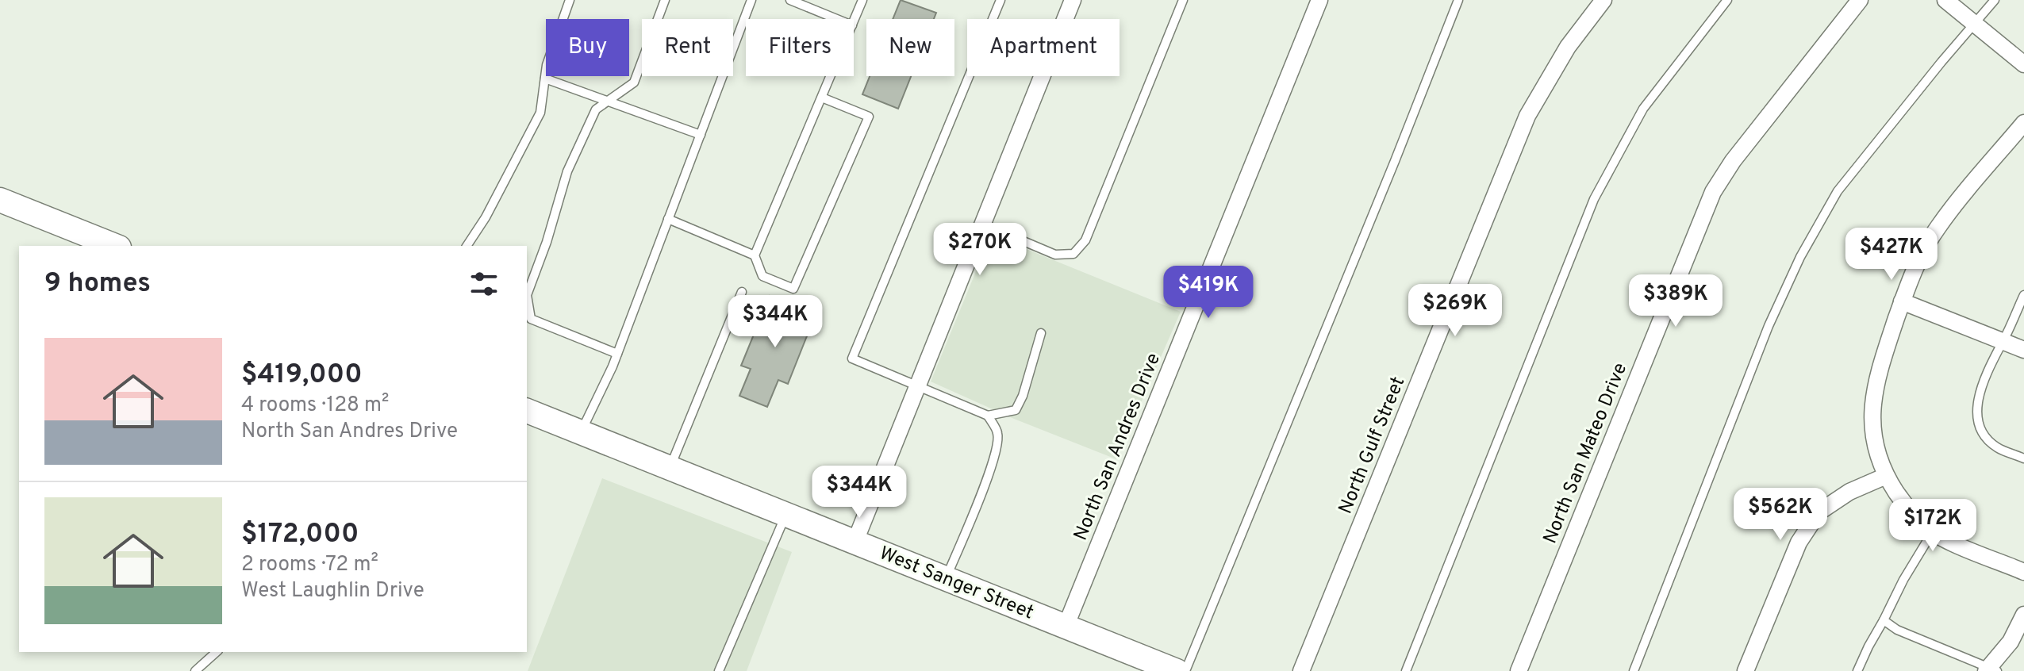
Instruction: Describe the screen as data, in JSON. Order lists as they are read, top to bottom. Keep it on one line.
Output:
{"streets":{"main road":["West Sanger Street"],"street":["North Gulf Street","North San Andres Drive","North San Mateo Drive"]},"crossings":[["North San Andres Drive","West Sanger Street"]],"page":{"chip":["Buy","Rent","Filters","New","Apartment"],"price":["$270K","$427K","$419K","$389K","$269K","$344K","$344K","$562K","$172K"],"heading":"9 homes","list":[{"name":"$419,000","note":"4 rooms · 128 m² · North San Andres Drive"},{"name":"$172,000","note":"2 rooms · 72 m² · West Laughlin Drive"}]}}
